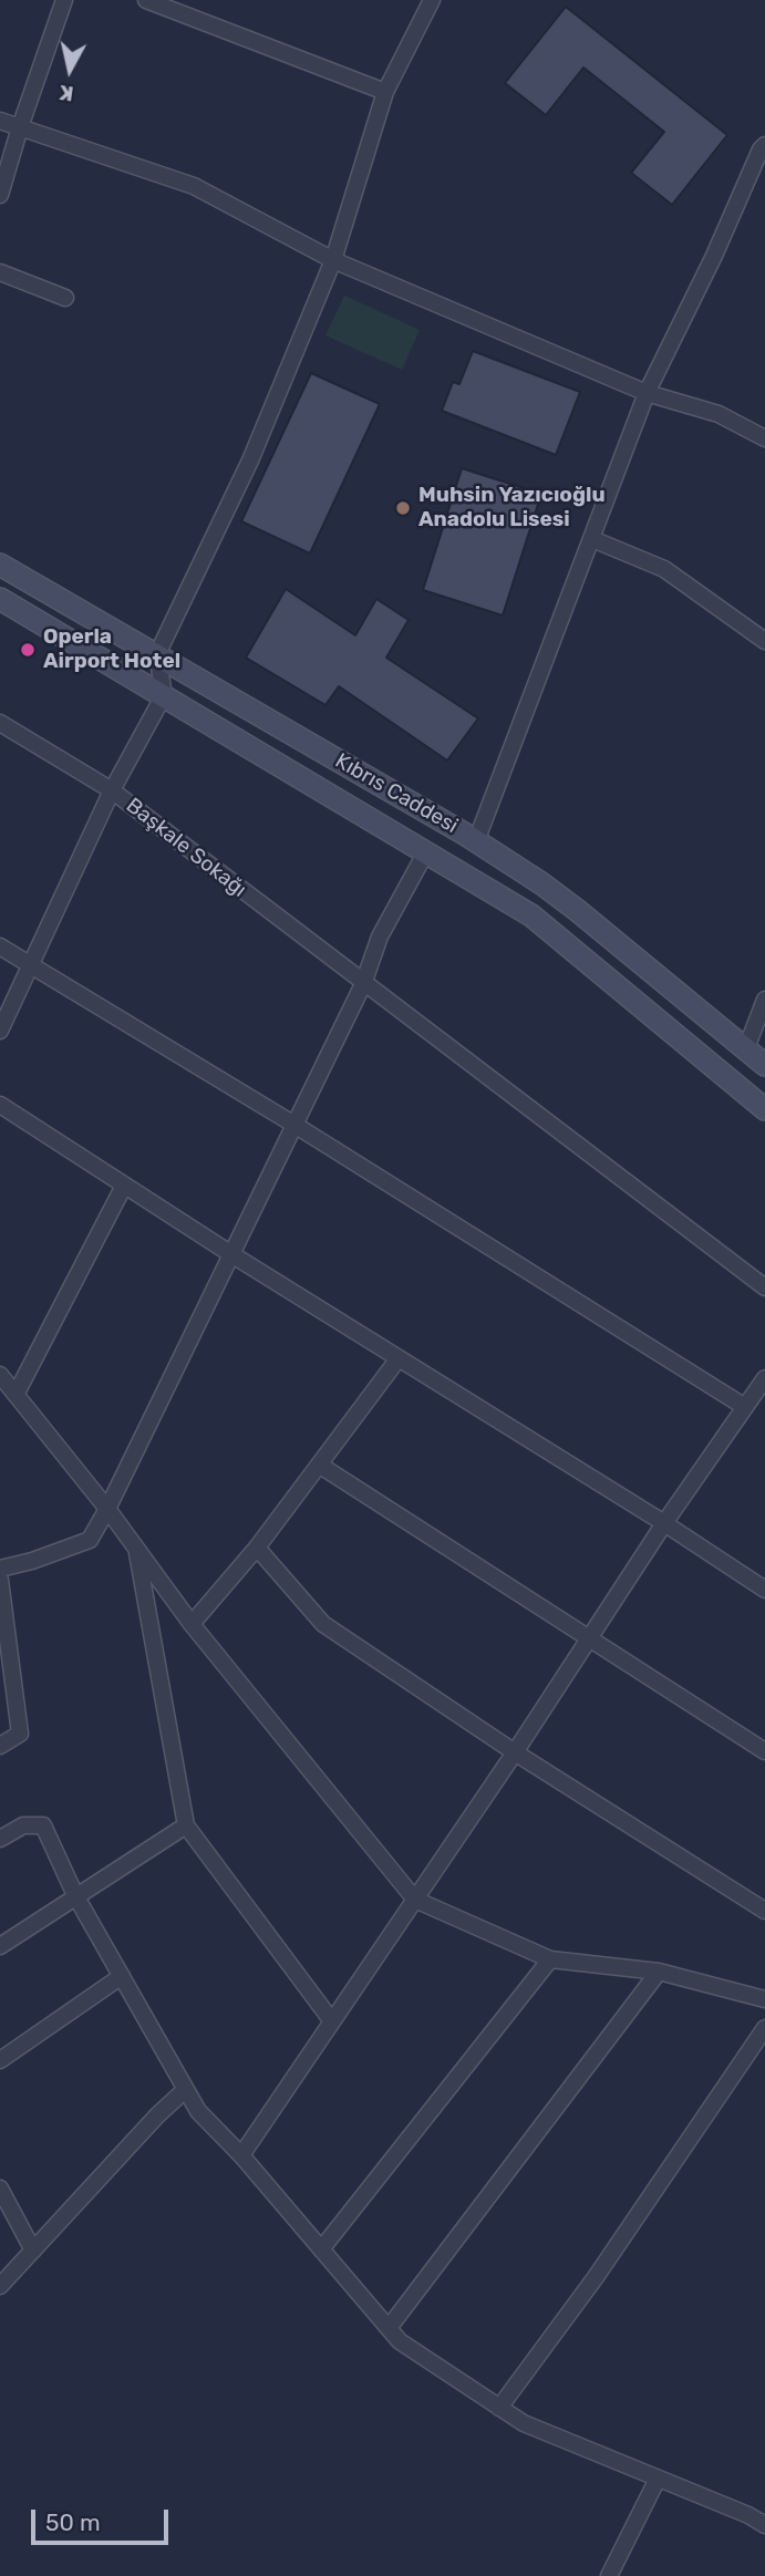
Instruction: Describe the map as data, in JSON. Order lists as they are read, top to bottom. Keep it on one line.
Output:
{"streets":{"main road":["Kıbrıs Caddesi"],"street":["Başkale Sokağı"]},"places":["Muhsin Yazıcıoğlu Anadolu Lisesi","Operla Airport Hotel"],"scale_bar":"50 m","north":"bottom"}
